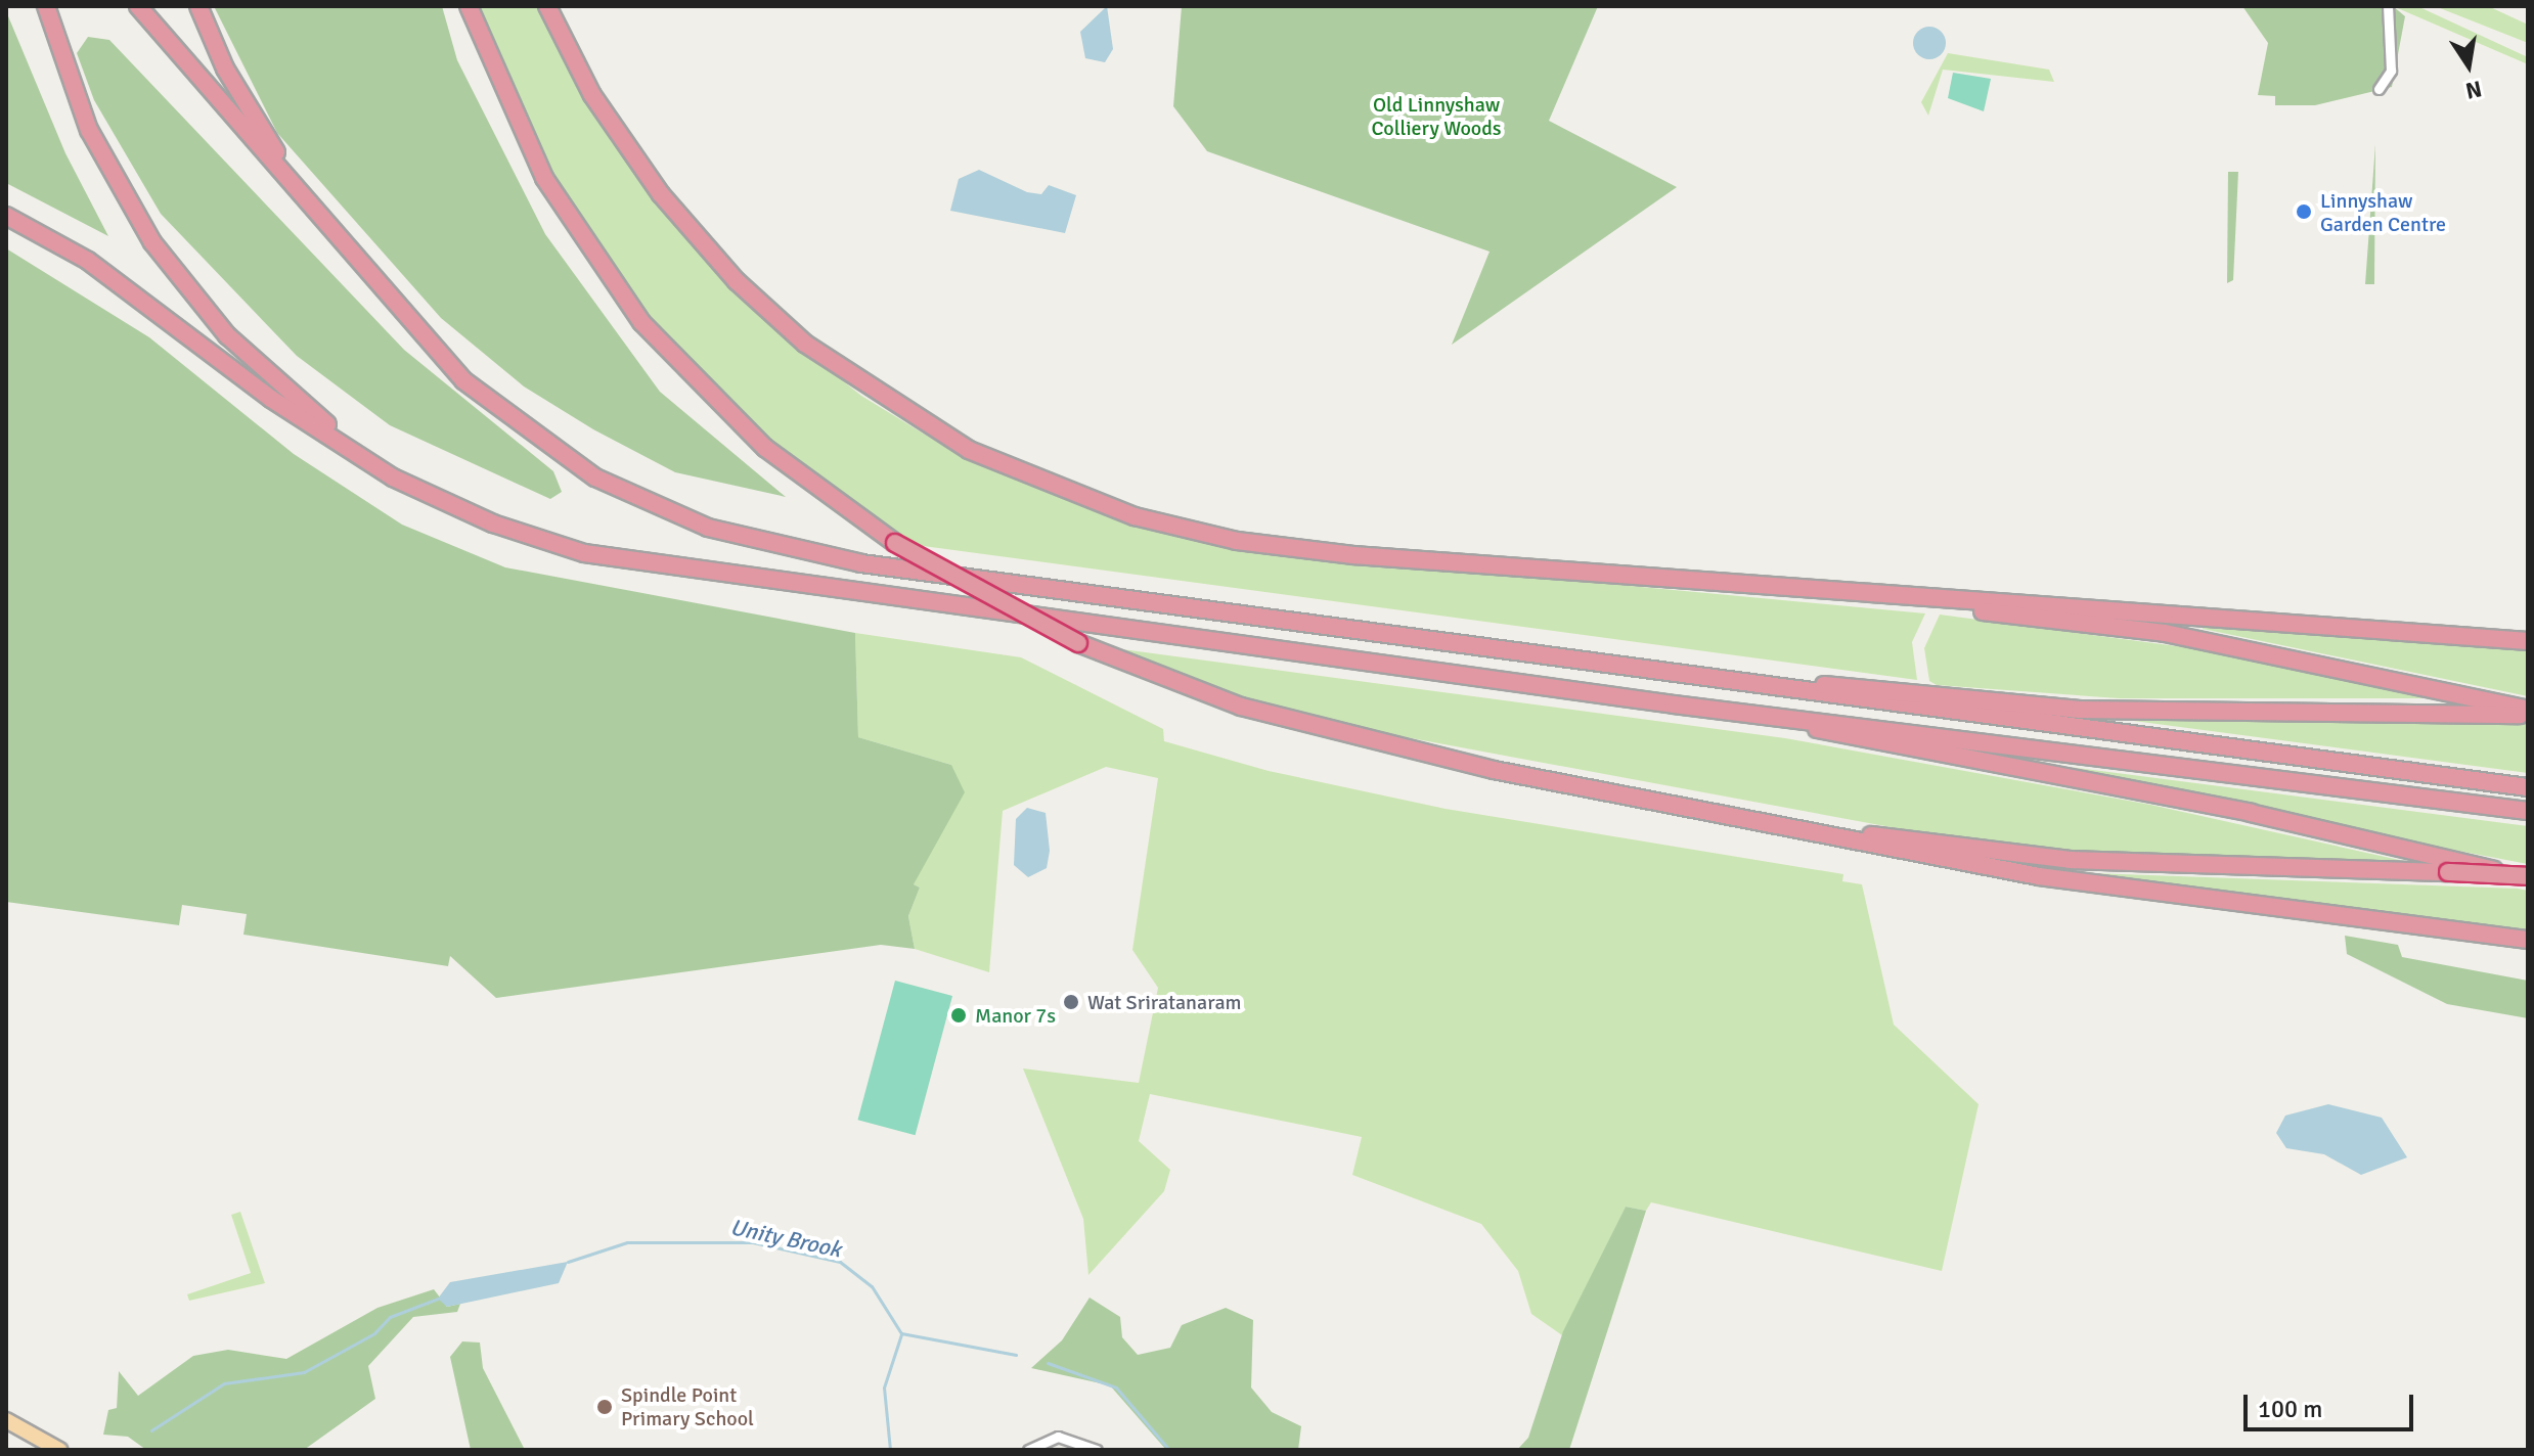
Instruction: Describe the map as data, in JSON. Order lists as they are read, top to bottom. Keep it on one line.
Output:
{"water":["Unity Brook"],"parks":["Old Linnyshaw Colliery Woods"],"places":["Linnyshaw Garden Centre","Wat Sriratanaram","Manor 7s","Spindle Point Primary School"],"scale_bar":"100 m","north":"bottom"}
